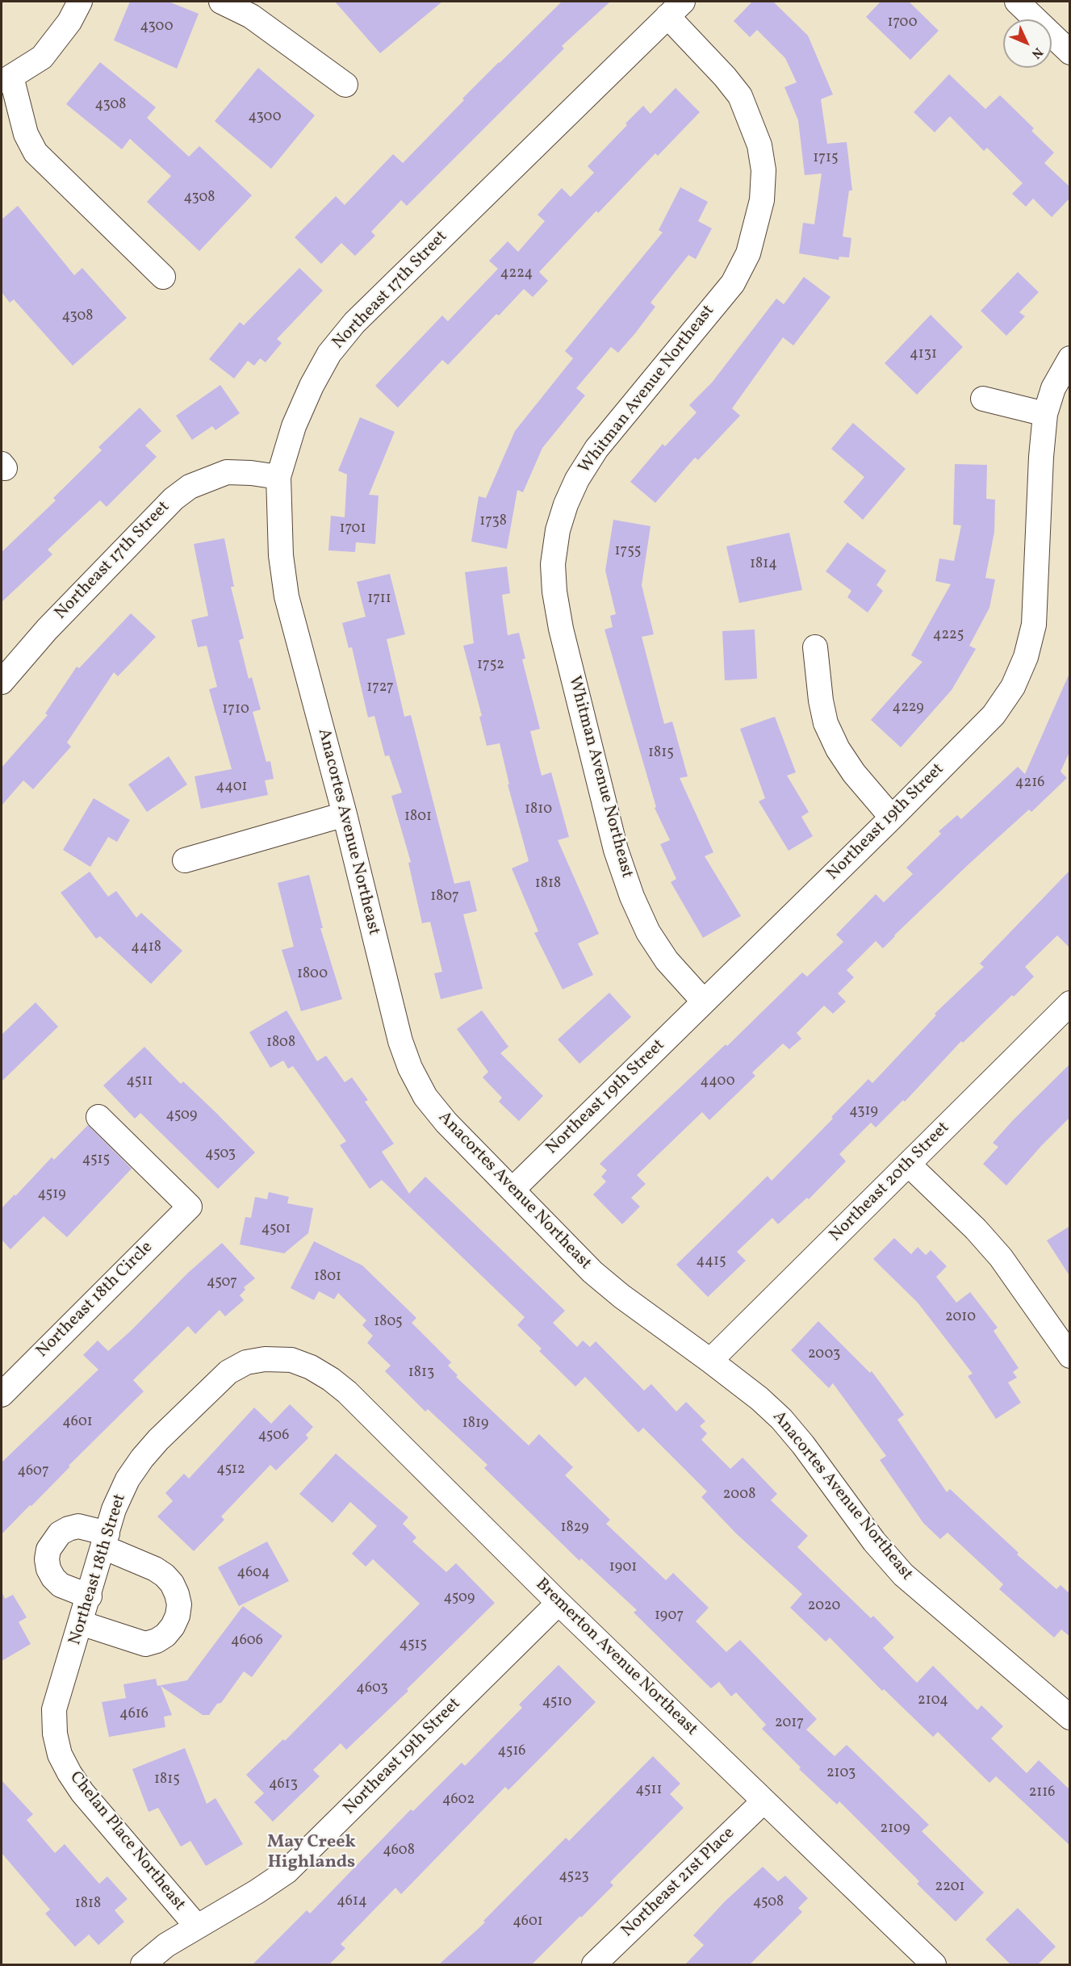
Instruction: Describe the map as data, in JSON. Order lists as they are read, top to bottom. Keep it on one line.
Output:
{"streets":{"street":["Northeast 17th Street","Whitman Avenue Northeast","Northeast 19th Street","Anacortes Avenue Northeast","Northeast 20th Street","Northeast 18th Circle","Northeast 18th Street","Bremerton Avenue Northeast","Chelan Place Northeast","Northeast 21st Place"]},"crossings":[["Northeast 17th Street","Whitman Avenue Northeast"],["Northeast 17th Street","Anacortes Avenue Northeast"],["Whitman Avenue Northeast","Northeast 19th Street"],["Northeast 19th Street","Anacortes Avenue Northeast"],["Northeast 19th Street","Bremerton Avenue Northeast"],["Northeast 19th Street","Chelan Place Northeast"],["Anacortes Avenue Northeast","Northeast 20th Street"],["Northeast 18th Street","Bremerton Avenue Northeast"],["Northeast 18th Street","Chelan Place Northeast"],["Bremerton Avenue Northeast","Northeast 21st Place"]],"districts":["May Creek Highlands"],"house_numbers":["1700","4300","4308","4300","1715","4308","4224","4308","4131","1738","1701","1755","1814","1711","4225","1752","1727","4229","1710","1815","4216","4401","1810","1801","1818","1807","4418","1800","1808","4511","4400","4319","4509","4503","4515","4519","4501","4415","1801","4507","2010","1805","2003","1813","4601","1819","4506","4512","4607","2008","1829","1901","4604","4509","2020","1907","4606","4515","4603","2104","4510","4616","2017","4516","2103","1815","4613","4511","2116","4602","2109","4608","4523","2201","4614","4508","1818","4601"],"north":"bottom right"}
